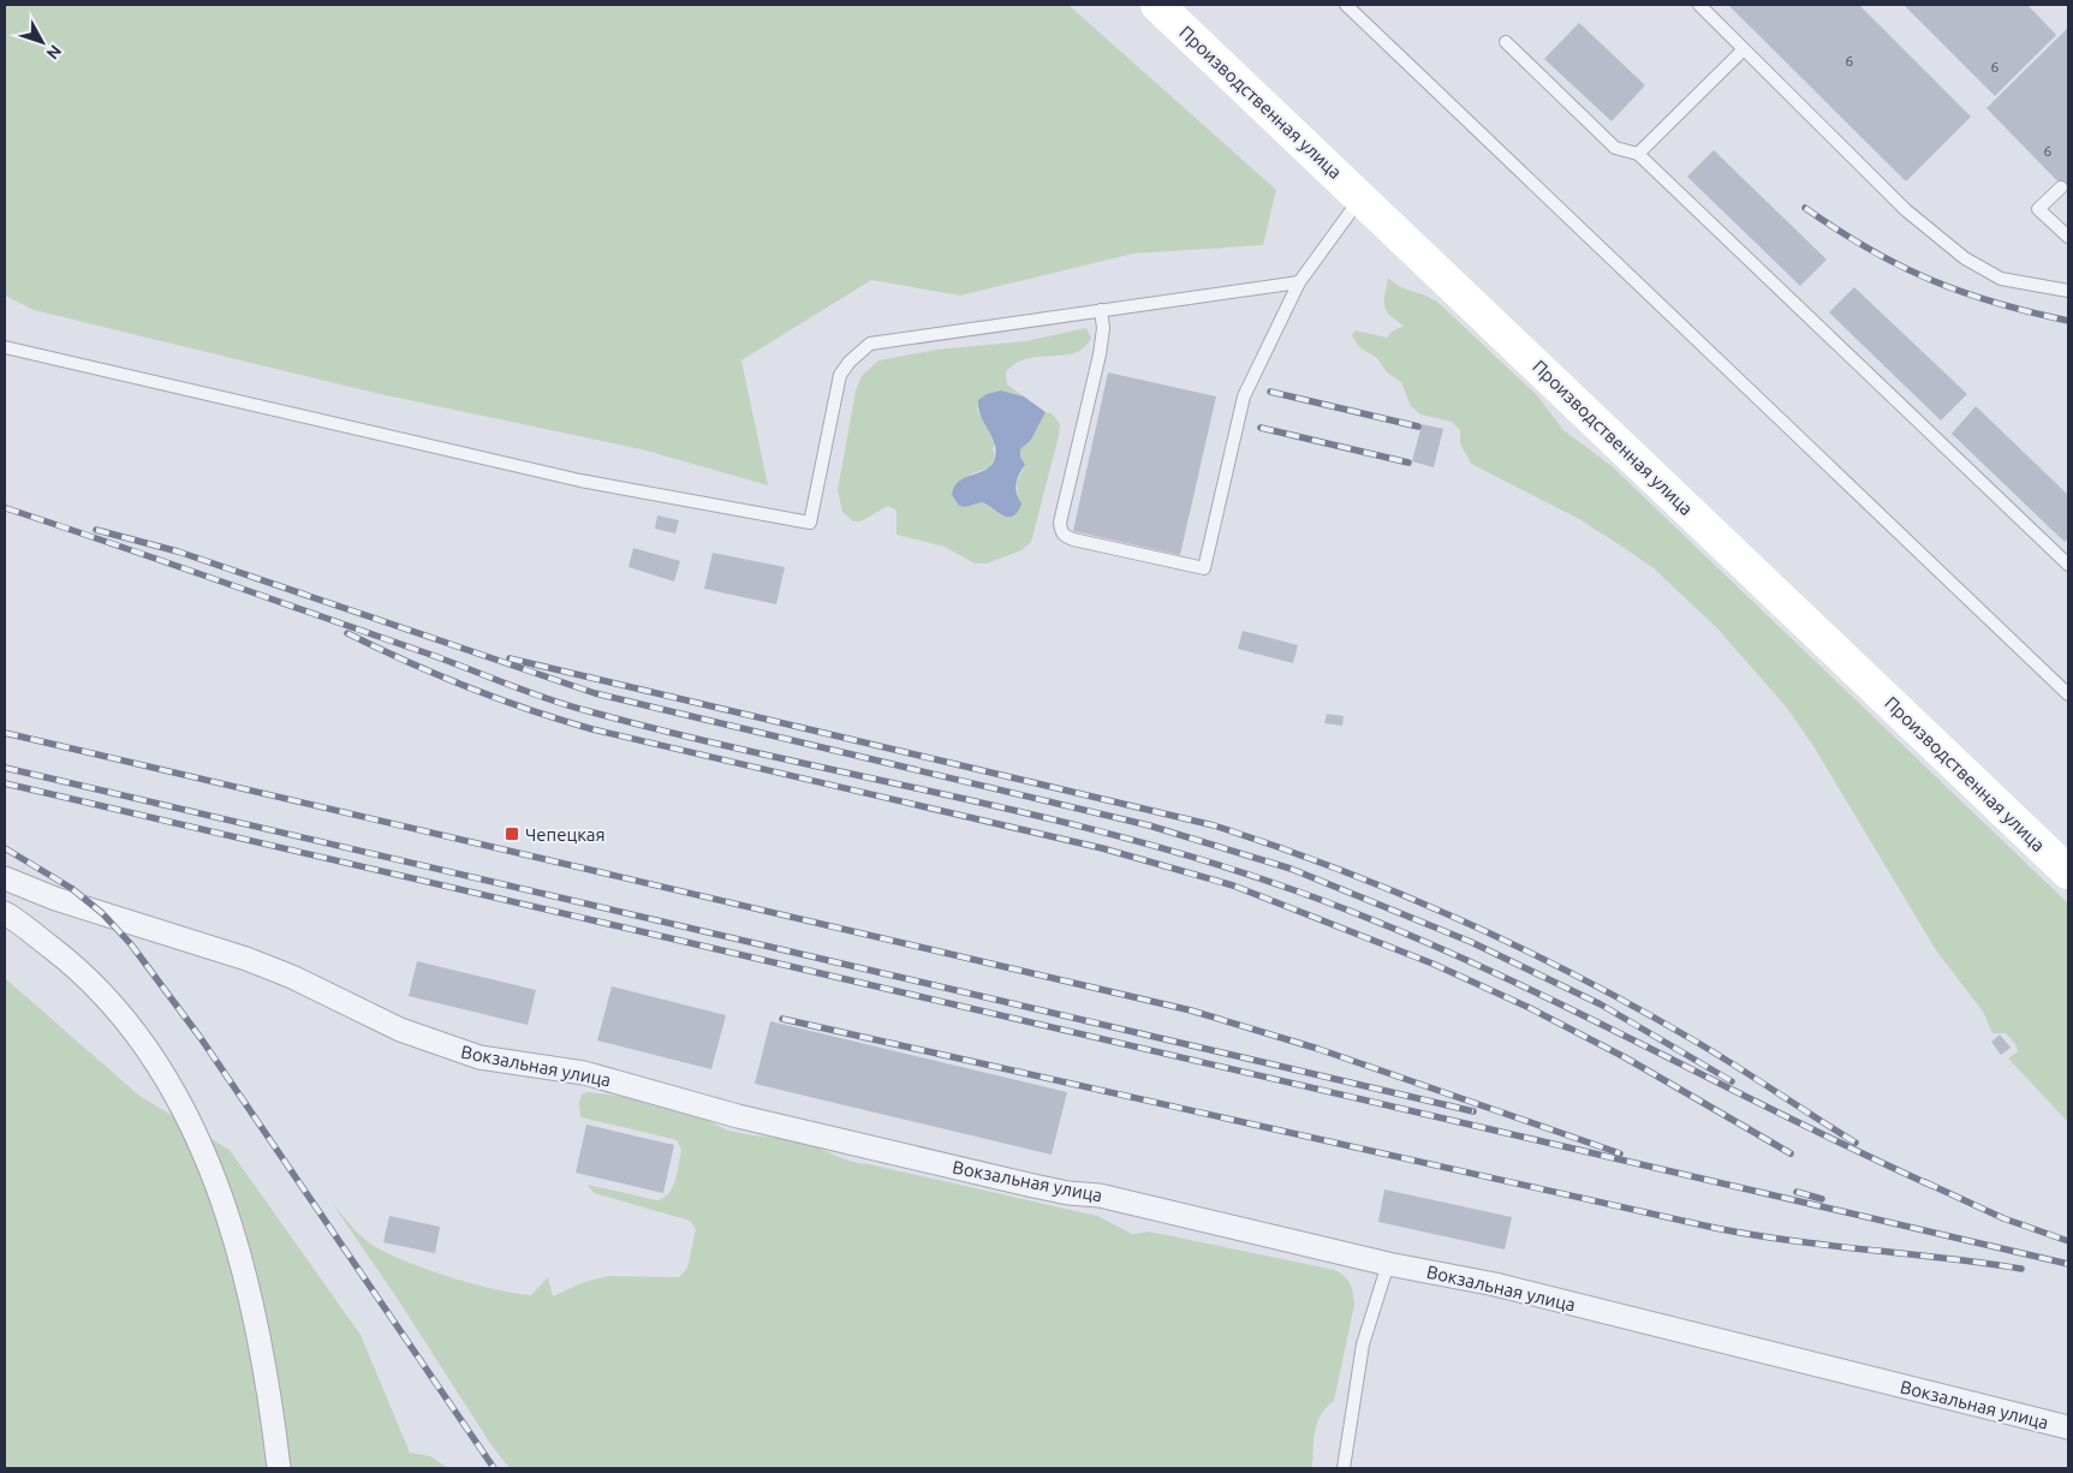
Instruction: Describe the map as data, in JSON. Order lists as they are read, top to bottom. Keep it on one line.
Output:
{"streets":{"main road":["Производственная улица"],"street":["Вокзальная улица"]},"places":{"transit":["Чепецкая"]},"house_numbers":["6","6","6"],"north":"bottom right"}
